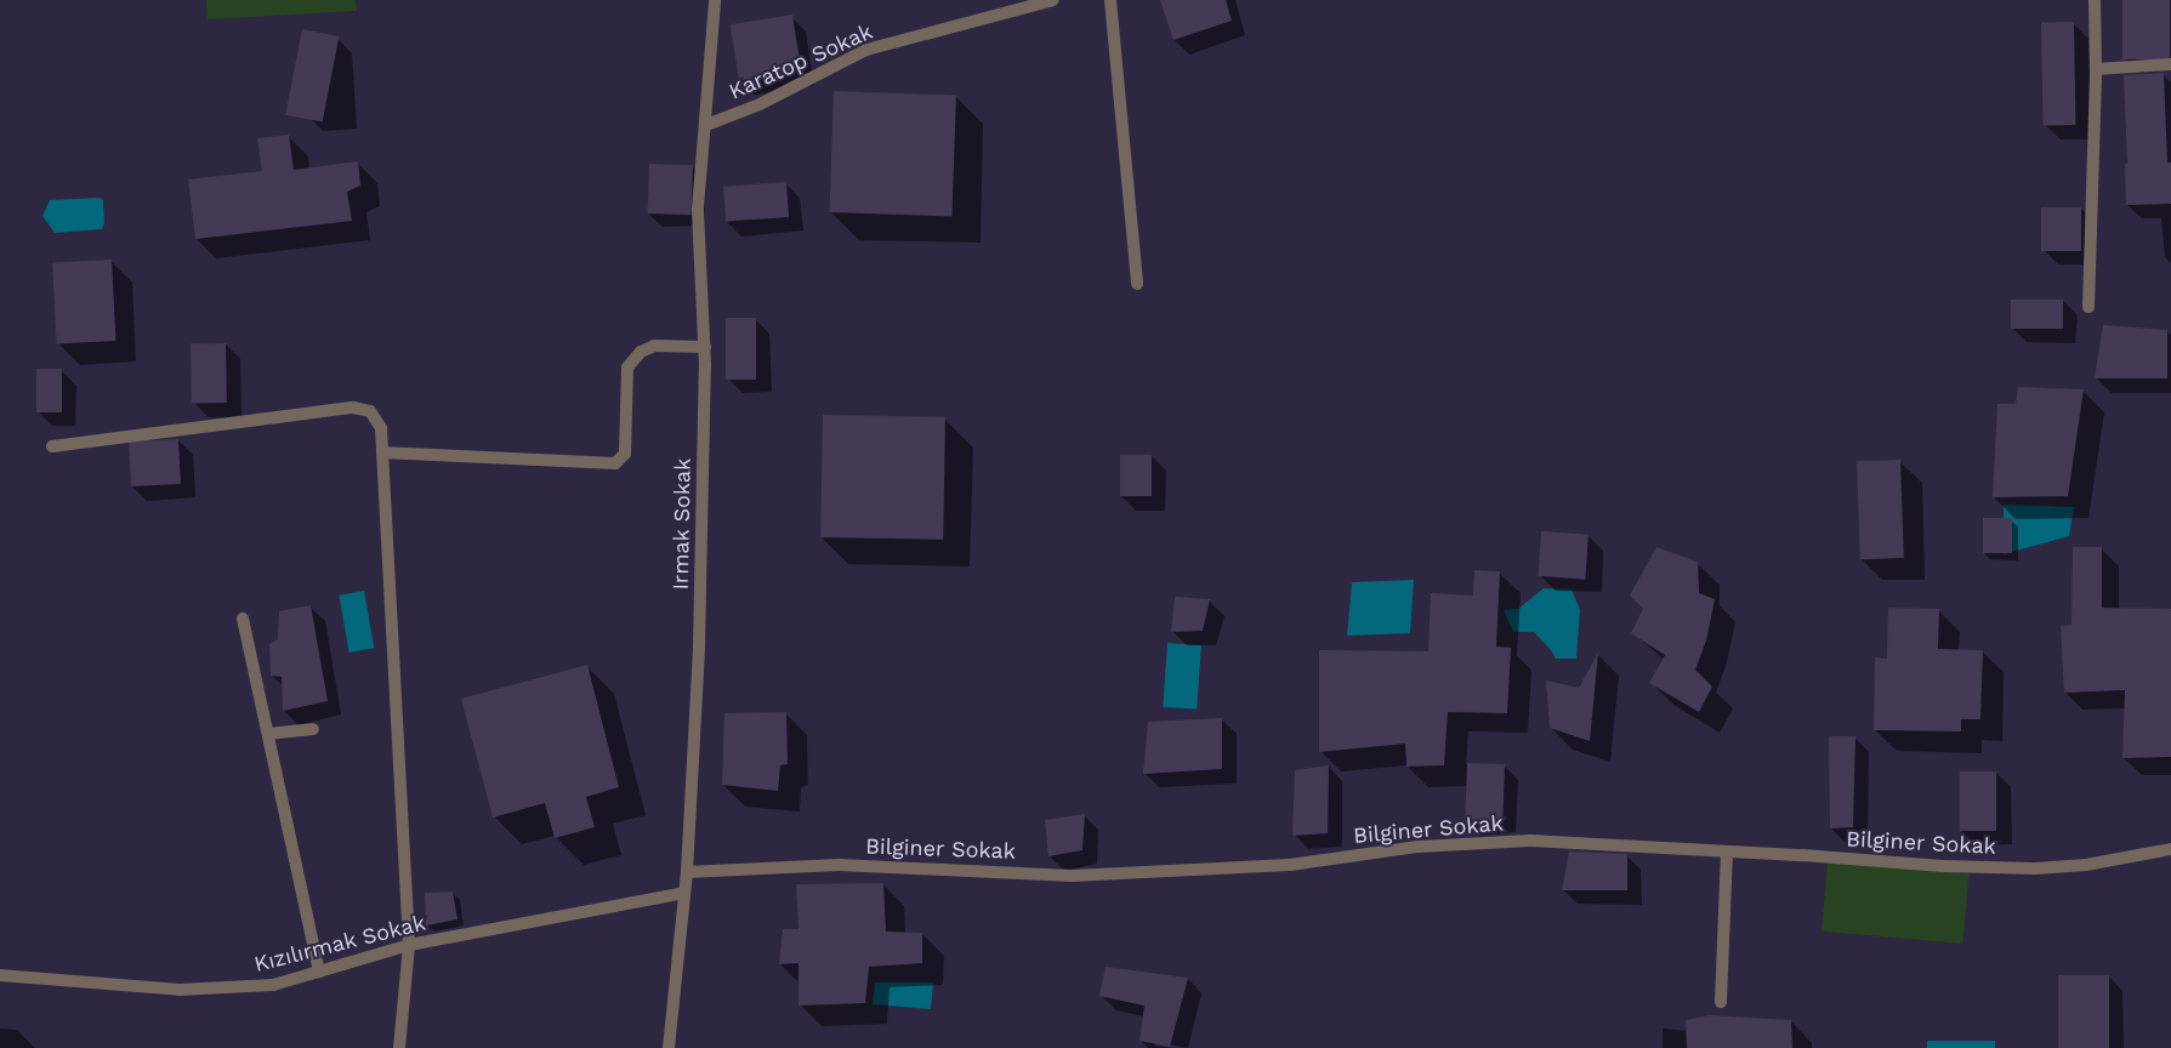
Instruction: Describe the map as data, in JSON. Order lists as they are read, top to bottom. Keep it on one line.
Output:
{"streets":{"street":["Karatop Sokak","Irmak Sokak","Bilginer Sokak","Kızılırmak Sokak"]},"crossings":[["Karatop Sokak","Irmak Sokak"],["Irmak Sokak","Bilginer Sokak"],["Irmak Sokak","Kızılırmak Sokak"]]}
